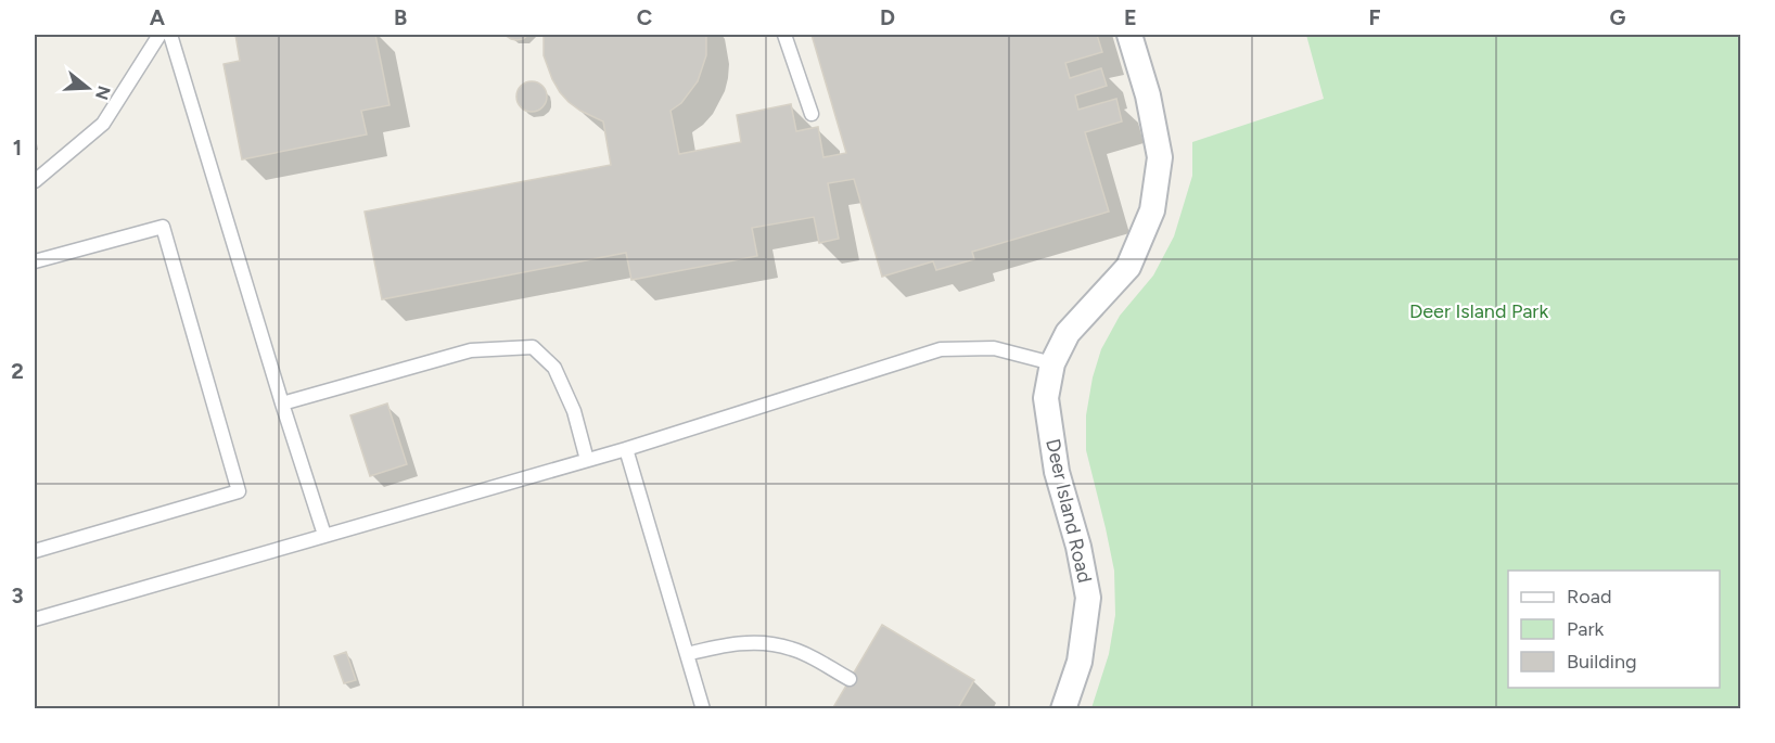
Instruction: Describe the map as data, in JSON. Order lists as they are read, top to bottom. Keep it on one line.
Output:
{"streets":{"street":["Deer Island Road"]},"parks":["Deer Island Park"],"legend":["Road","Park","Building"],"north":"right","grid":{"columns":["A","B","C","D","E","F","G"],"rows":["1","2","3"]}}
